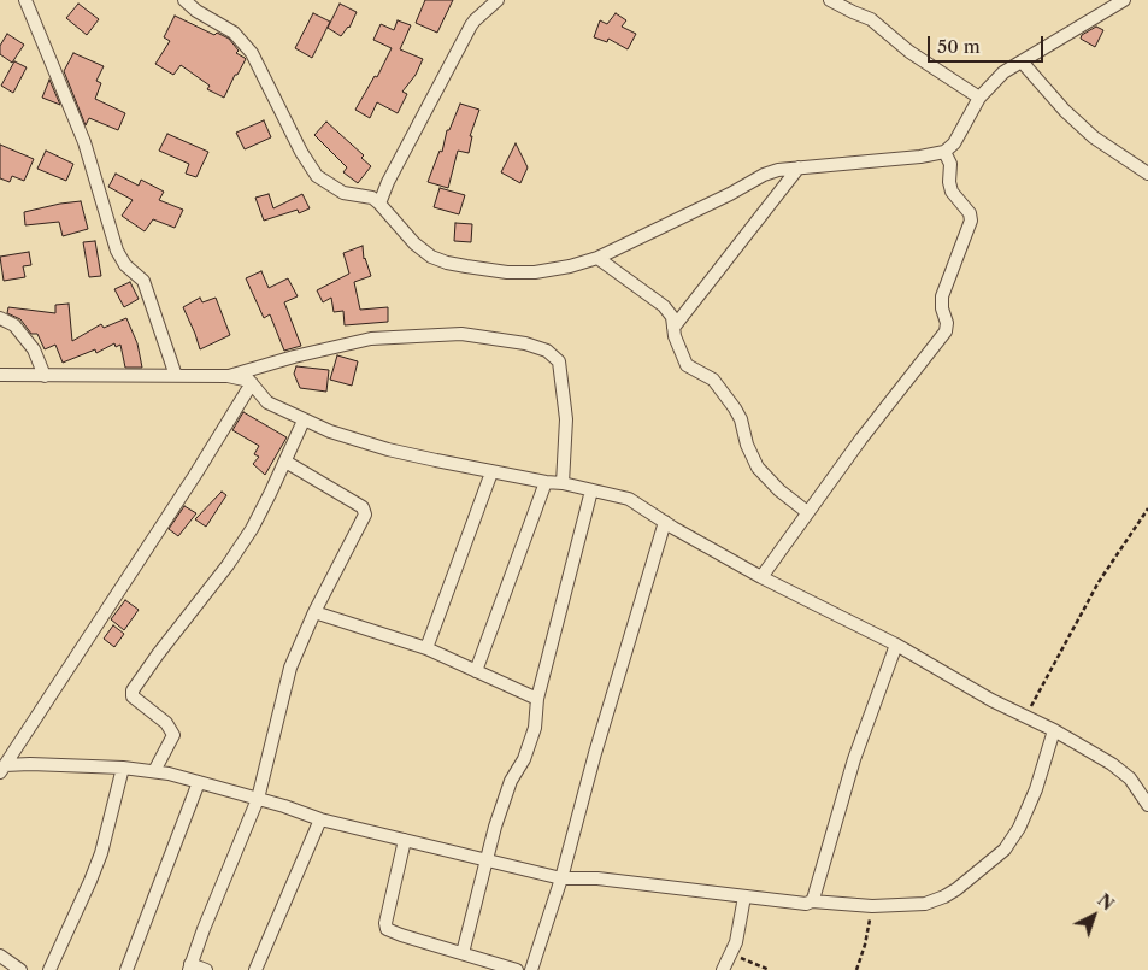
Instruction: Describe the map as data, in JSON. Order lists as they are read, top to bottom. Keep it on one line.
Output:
{"scale_bar":"50 m","north":"top right"}
